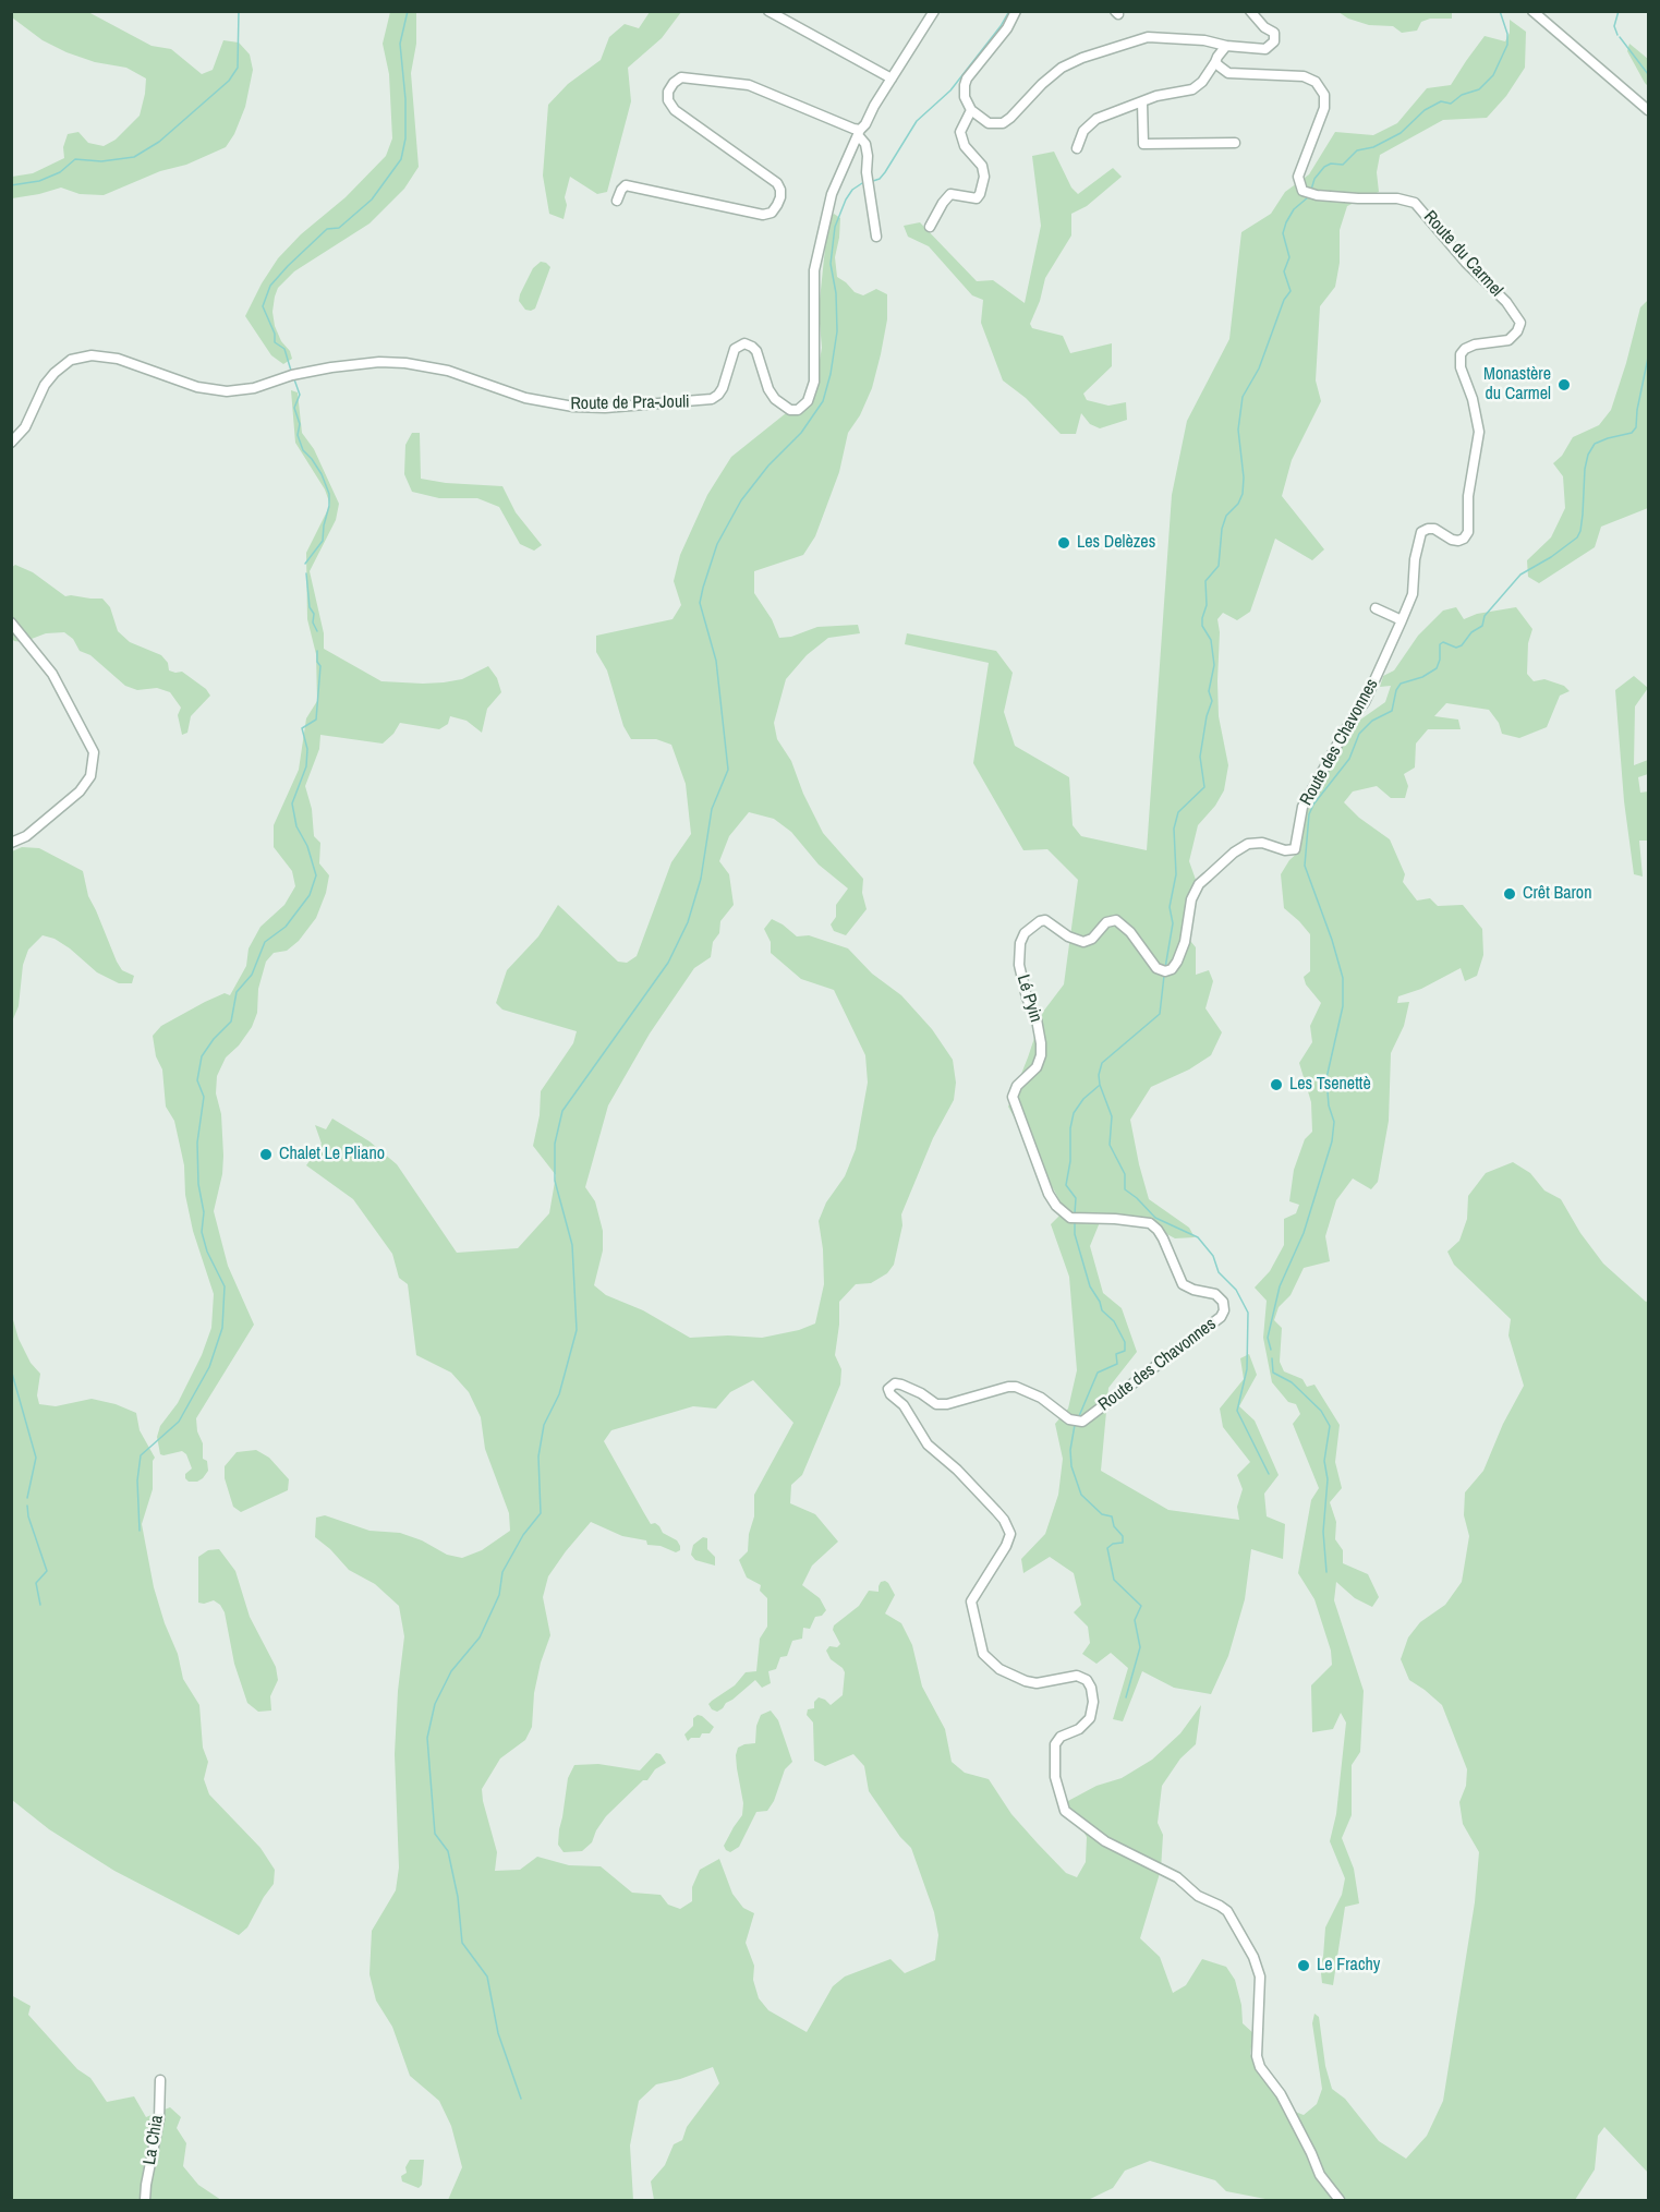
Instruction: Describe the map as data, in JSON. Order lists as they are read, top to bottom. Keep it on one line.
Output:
{"streets":{"street":["Route du Carmel","Route de Pra-Jouli","Route des Chavonnes","Lé Pyin","La Chia"]},"crossings":[["Route du Carmel","Route des Chavonnes"],["Route des Chavonnes","Lé Pyin"]],"places":["Monastère du Carmel","Les Delèzes","Crêt Baron","Les Tsenettè","Chalet Le Pliano","Le Frachy"]}
